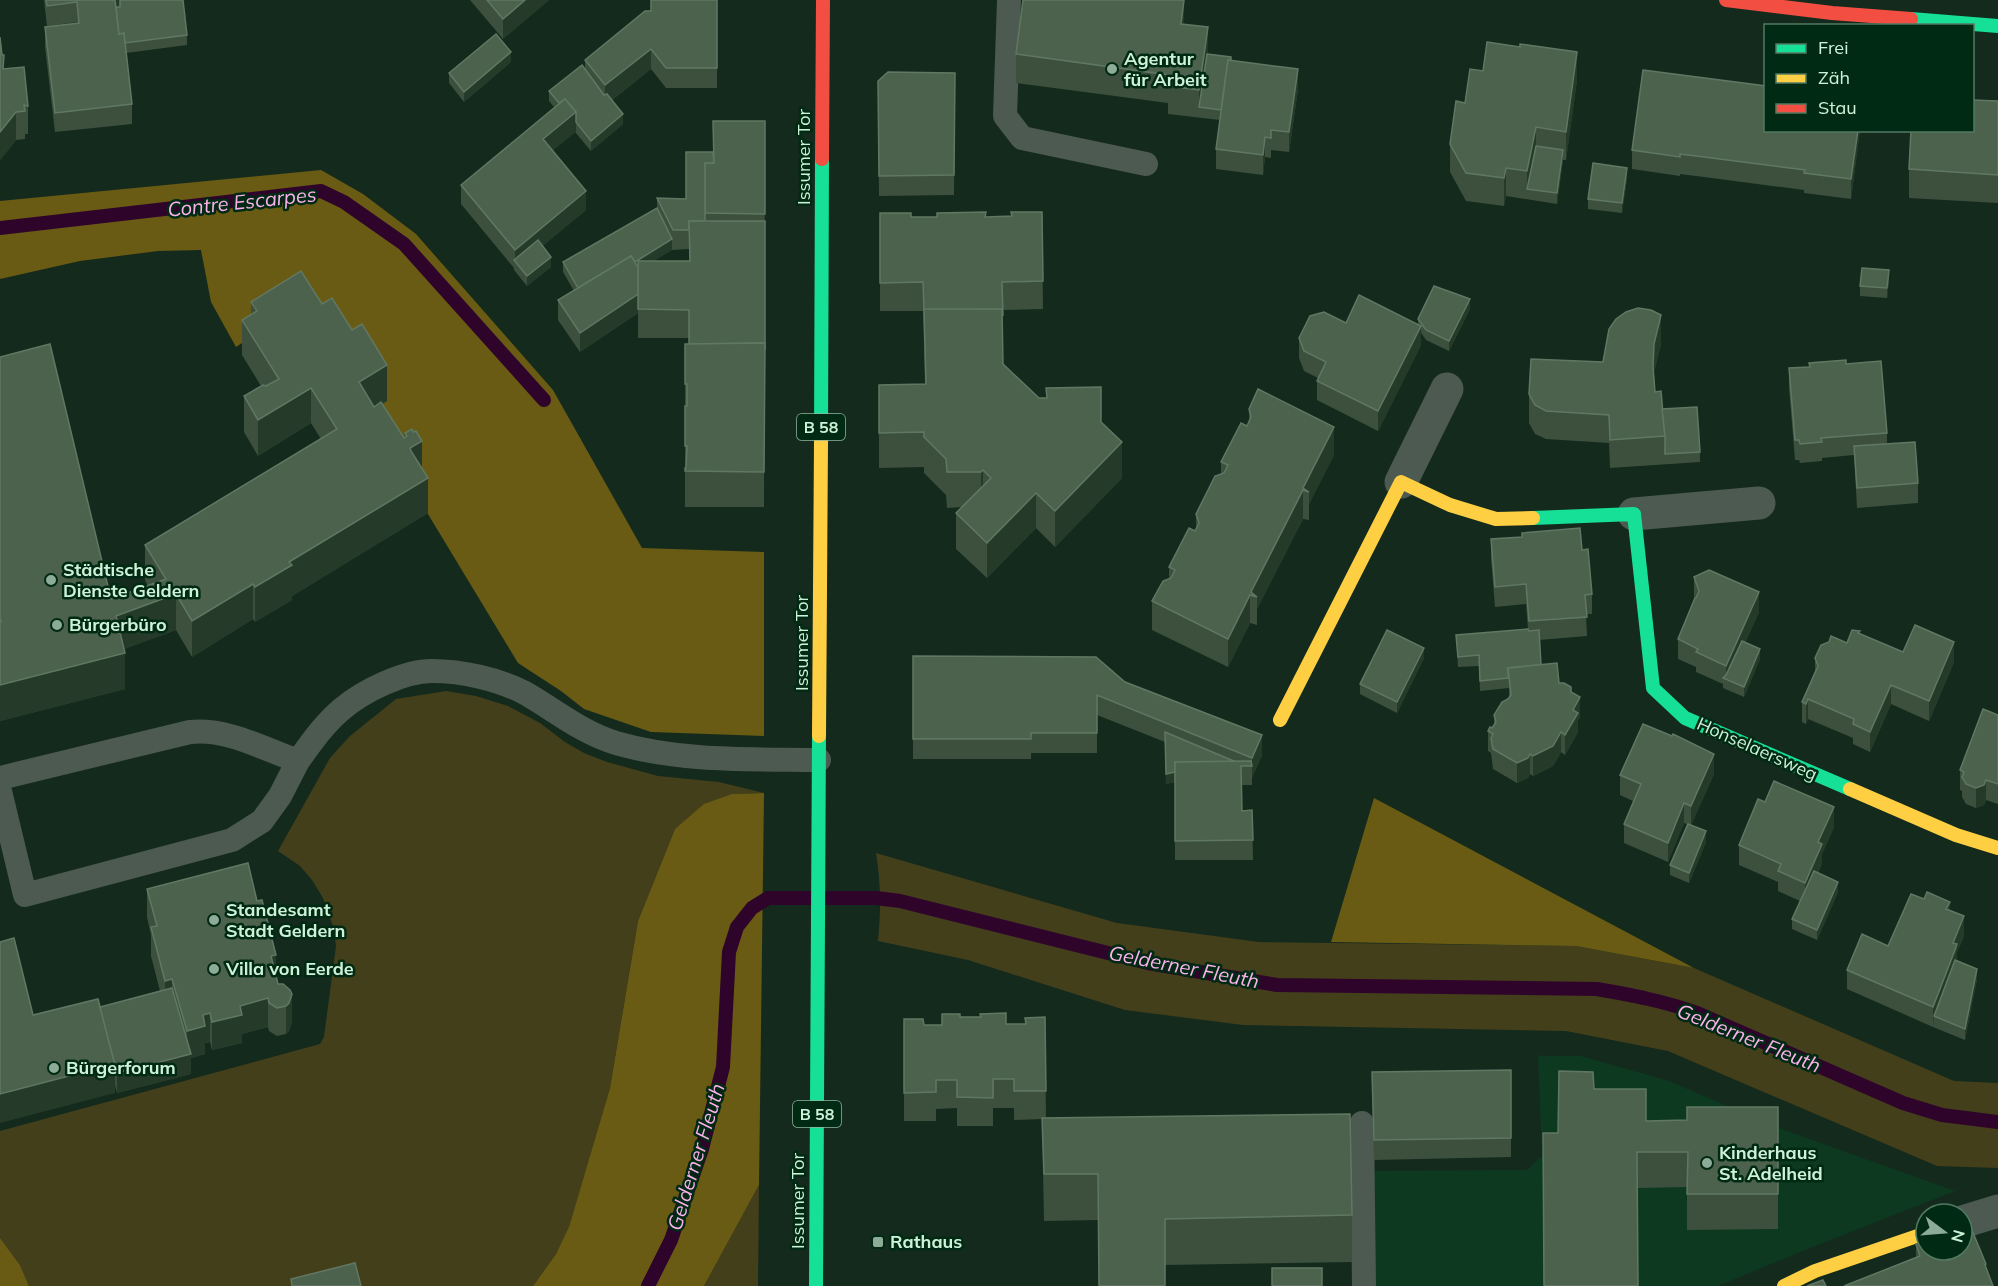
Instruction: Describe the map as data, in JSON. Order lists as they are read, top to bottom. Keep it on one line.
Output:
{"streets":{"street":["Issumer Tor","B 58","Honselaersweg"]},"water":["Contre Escarpes","Gelderner Fleuth"],"places":{"other":["Agentur für Arbeit","Städtische Dienste Geldern","Bürgerbüro","Standesamt Stadt Geldern","Villa von Eerde","Bürgerforum","Kinderhaus St. Adelheid"],"transit":["Rathaus"]},"legend":["Frei","Zäh","Stau"],"north":"right"}
